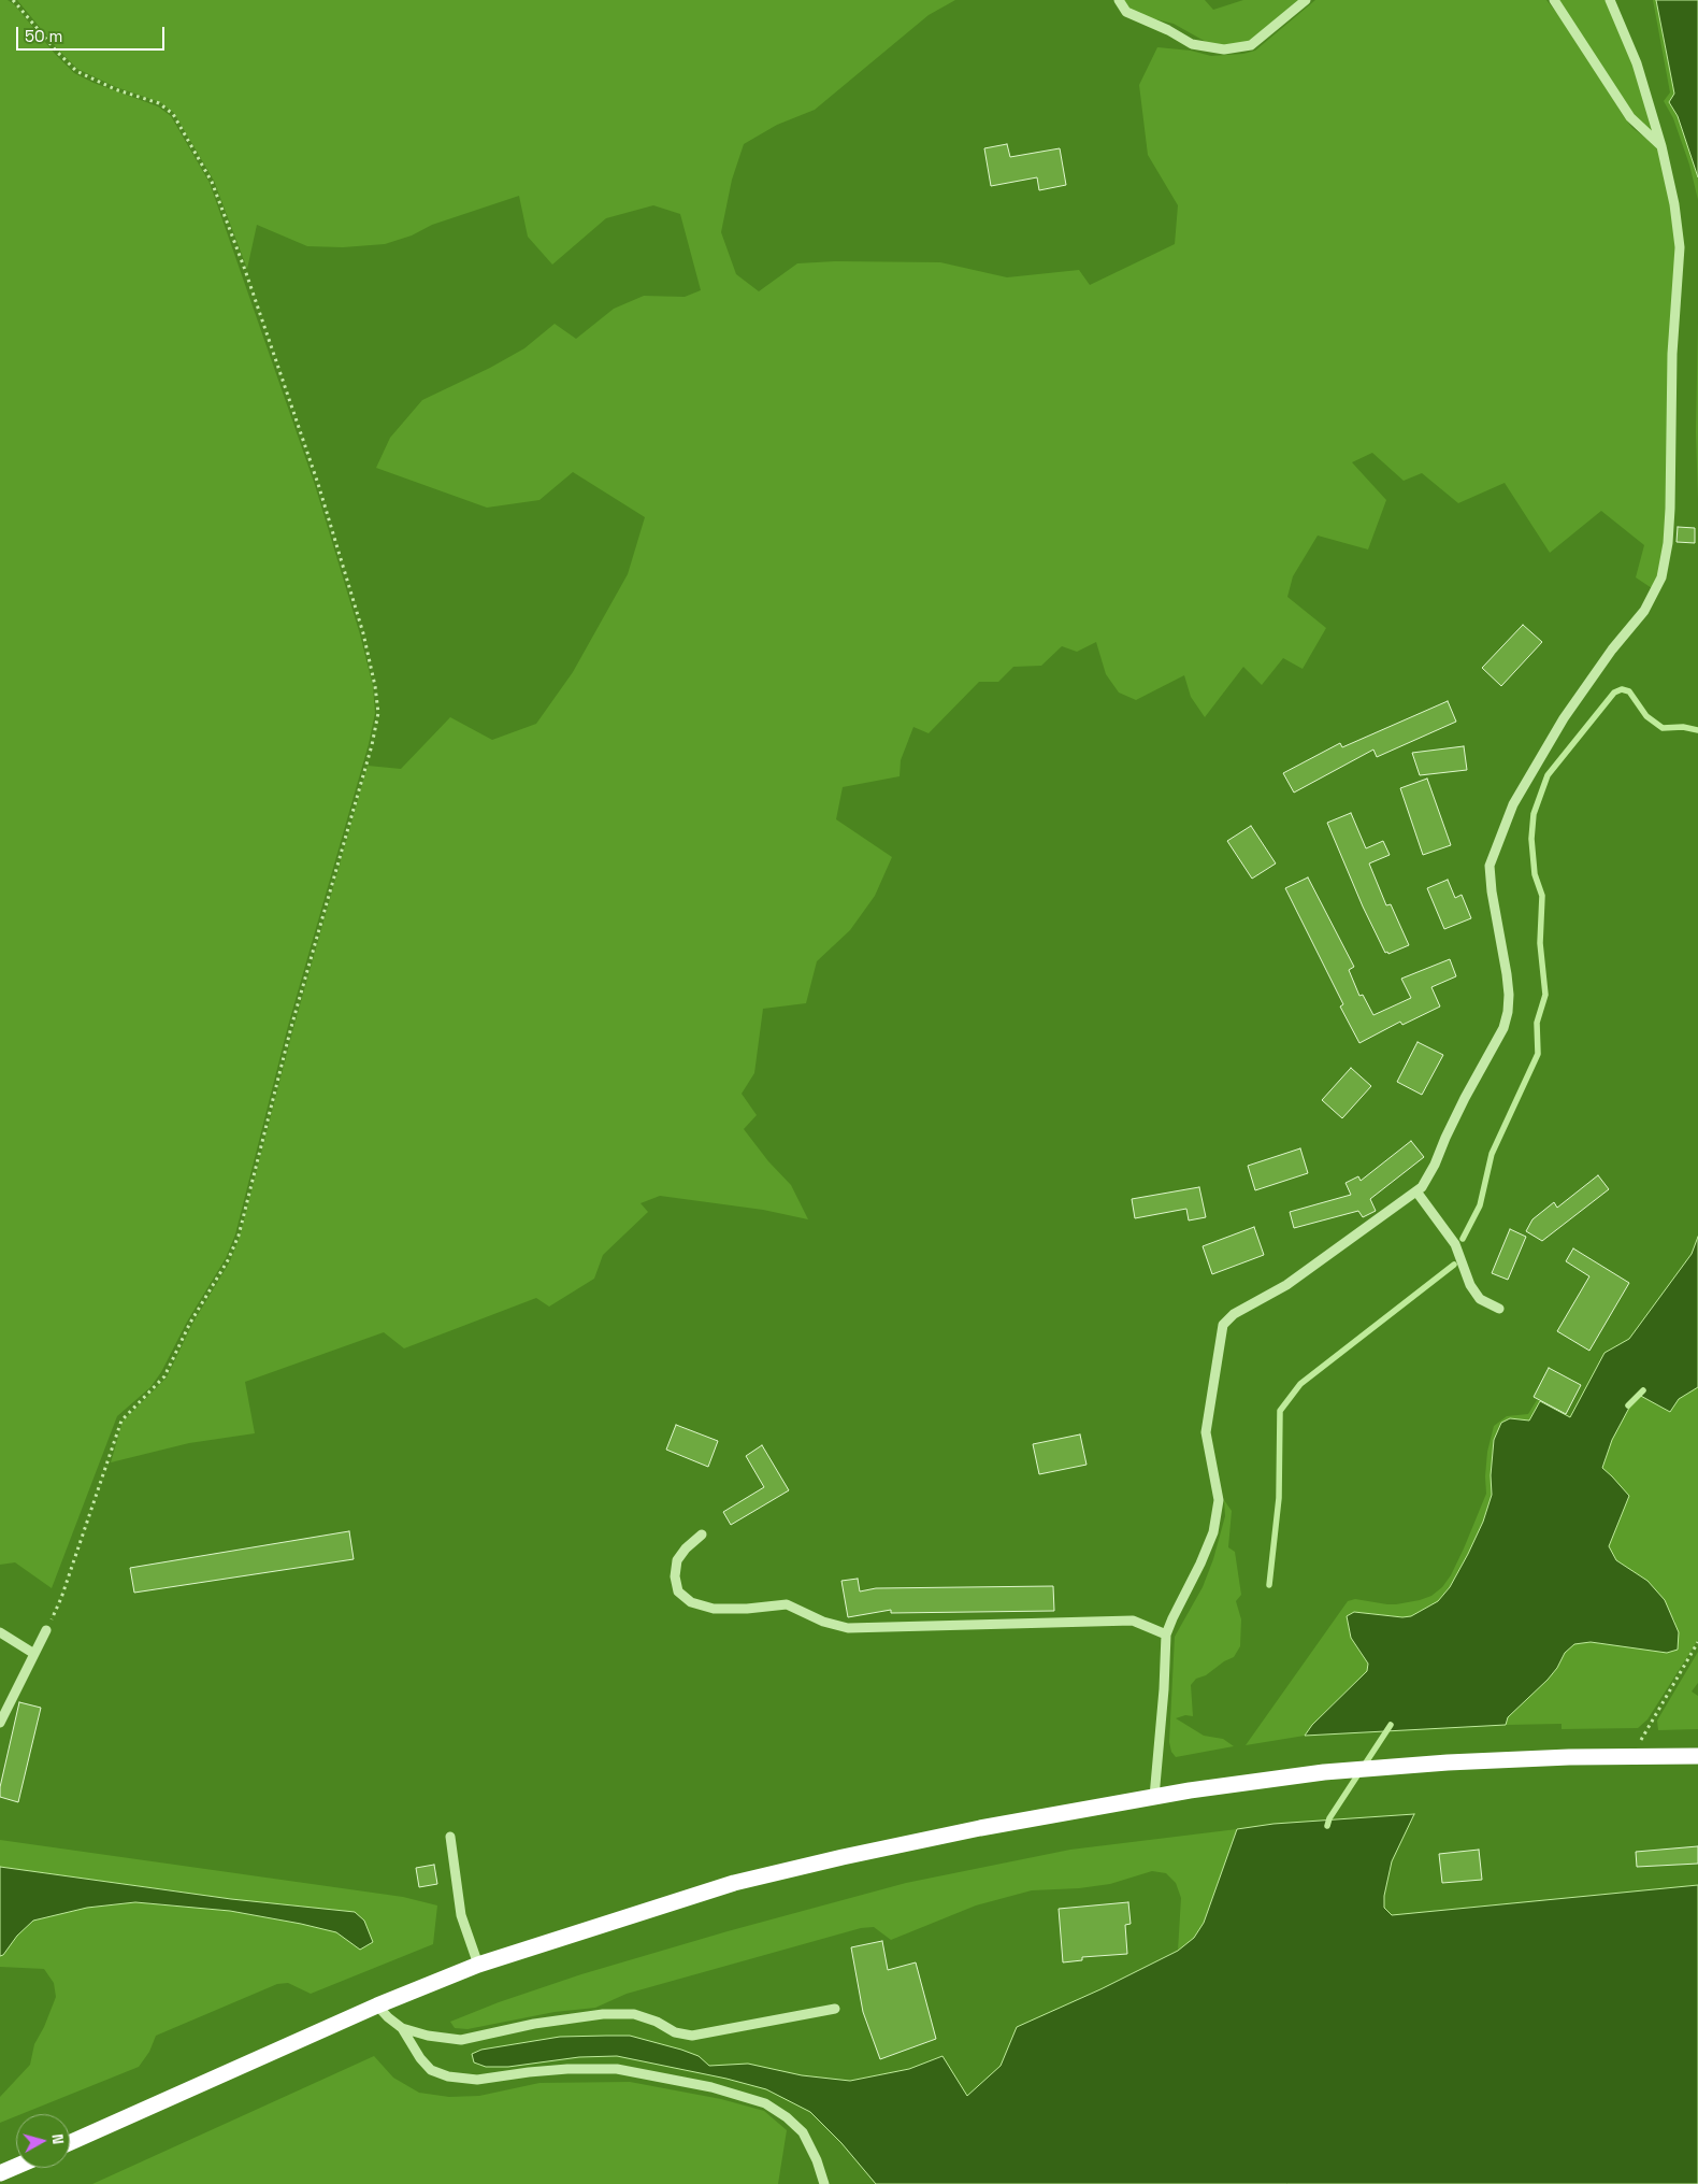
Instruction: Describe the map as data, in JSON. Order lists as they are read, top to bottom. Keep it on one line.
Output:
{"scale_bar":"50 m","north":"right"}
